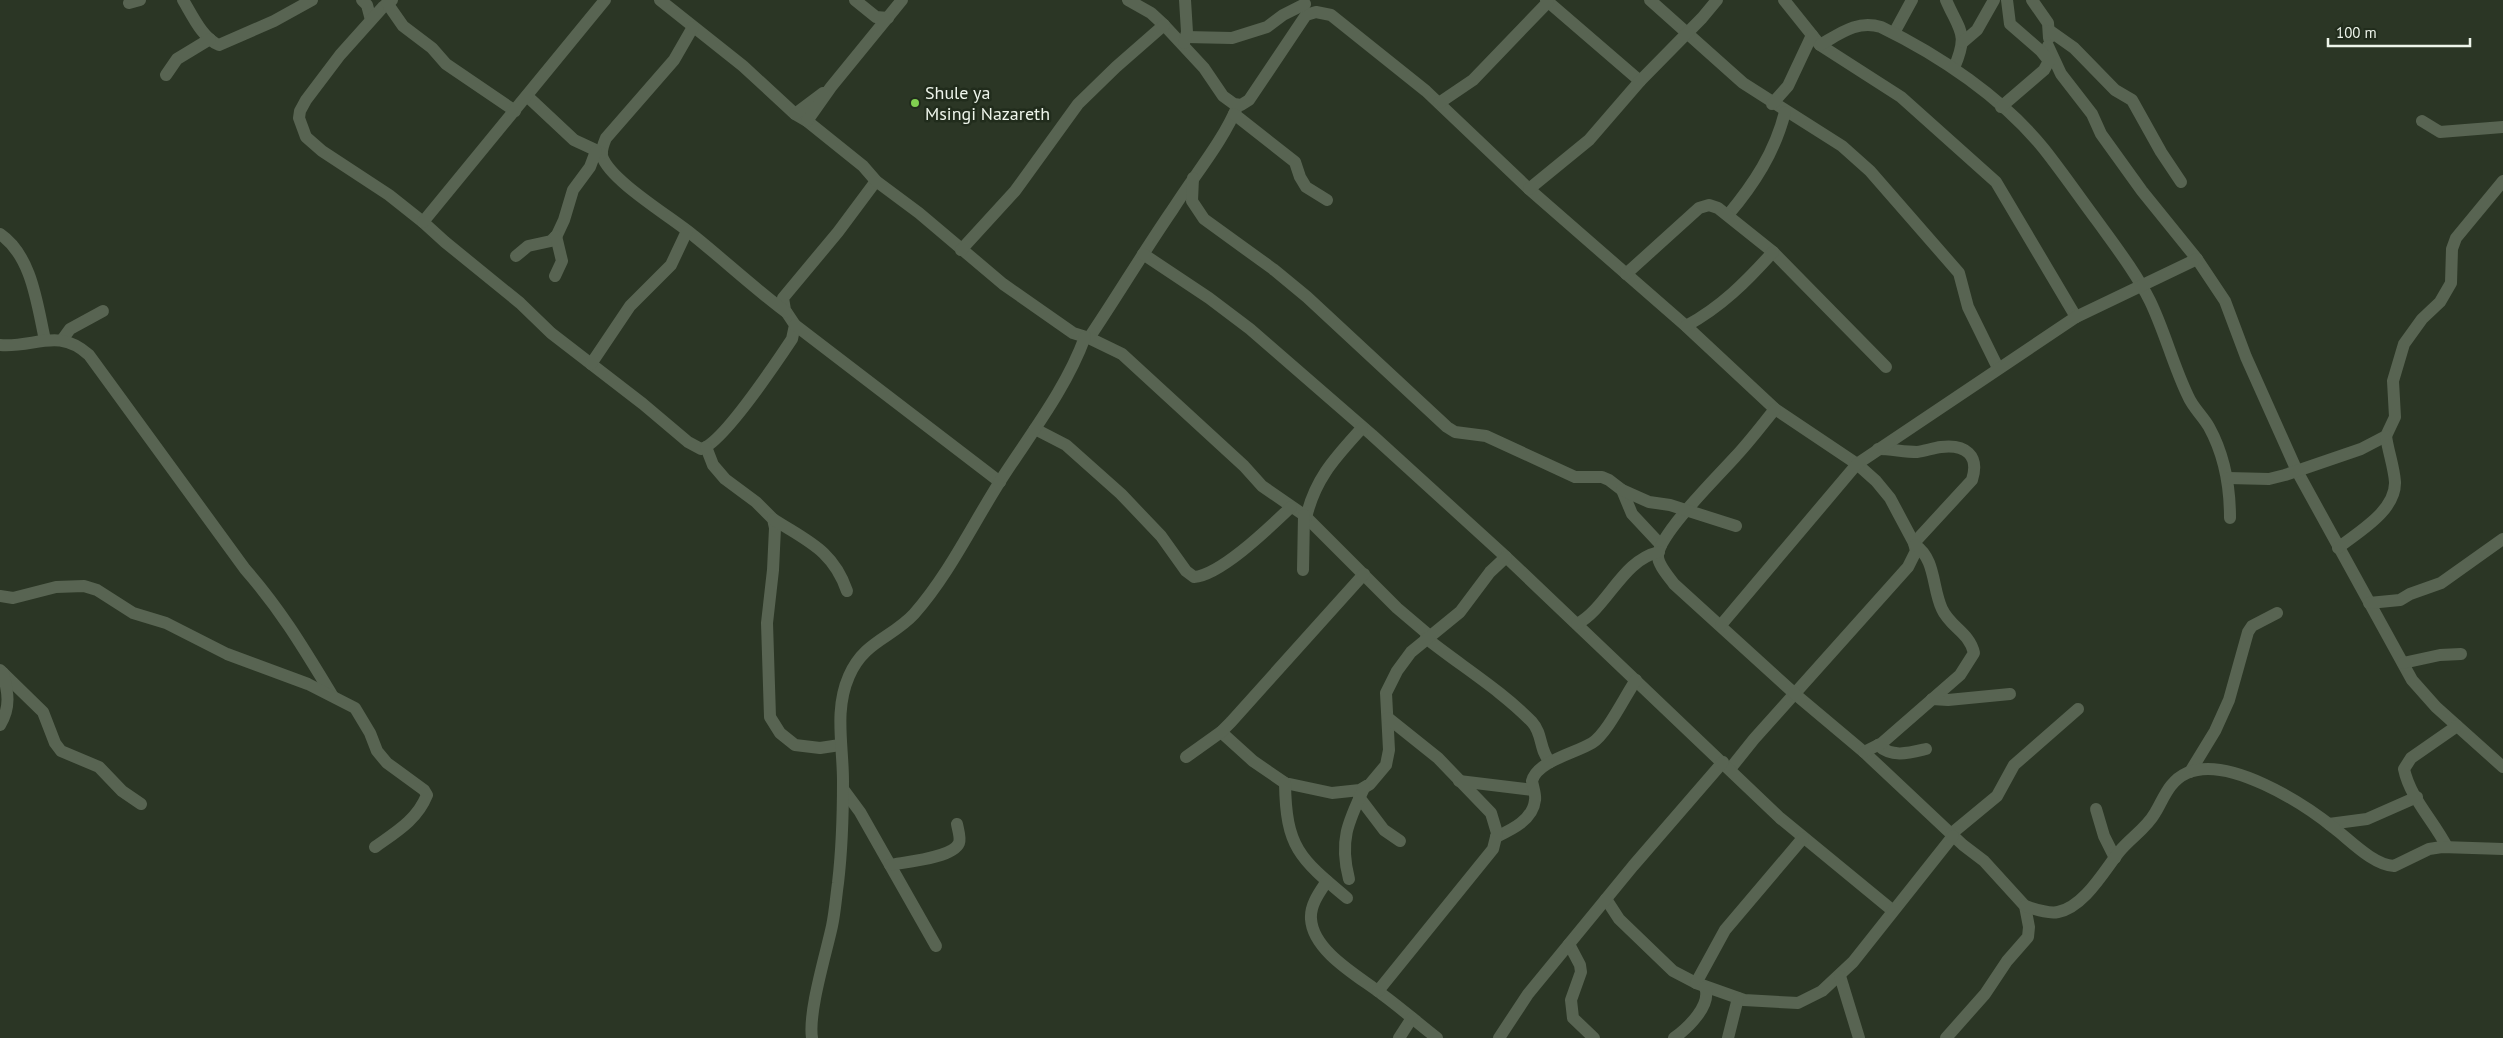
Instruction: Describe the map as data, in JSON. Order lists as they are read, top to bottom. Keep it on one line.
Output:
{"places":["Shule ya Msingi Nazareth"],"scale_bar":"100 m"}
